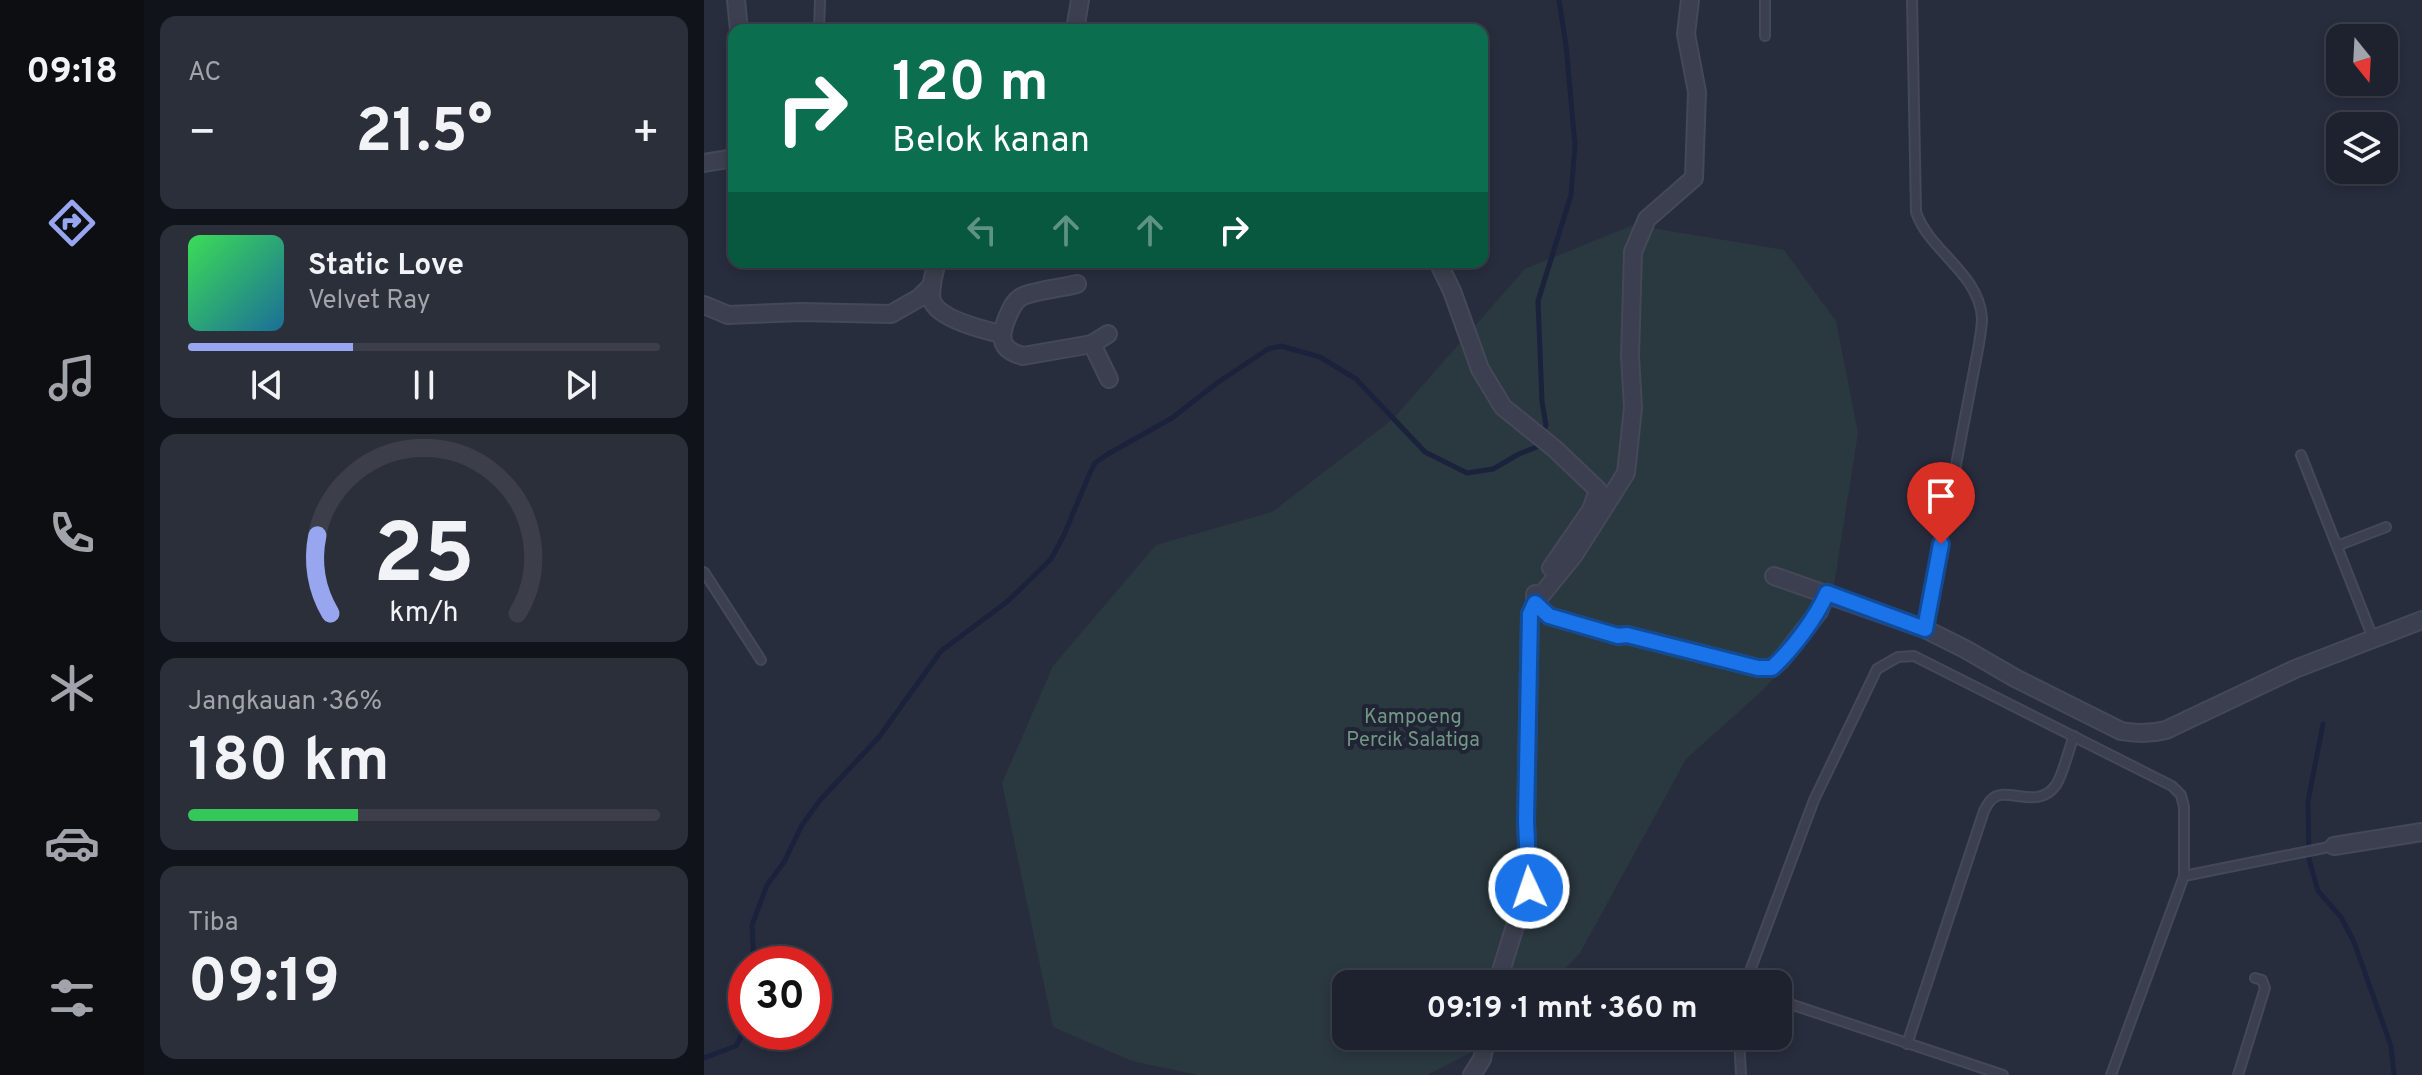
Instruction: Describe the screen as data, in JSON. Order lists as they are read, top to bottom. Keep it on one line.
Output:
{"parks":["Kampoeng Percik Salatiga"],"north":"bottom","page":{"tabs":"09:18","tile":["AC",["Jangkauan · 36%","180 km"],["Tiba","09:19"]],"turn":["120 m","Belok kanan"],"heat":["−","21.5°","+"],"song":["Static Love","Velvet Ray"],"limit":"30","trip":"09:19 · 1 mnt · 360 m","gauge":["25","km/h"]}}
